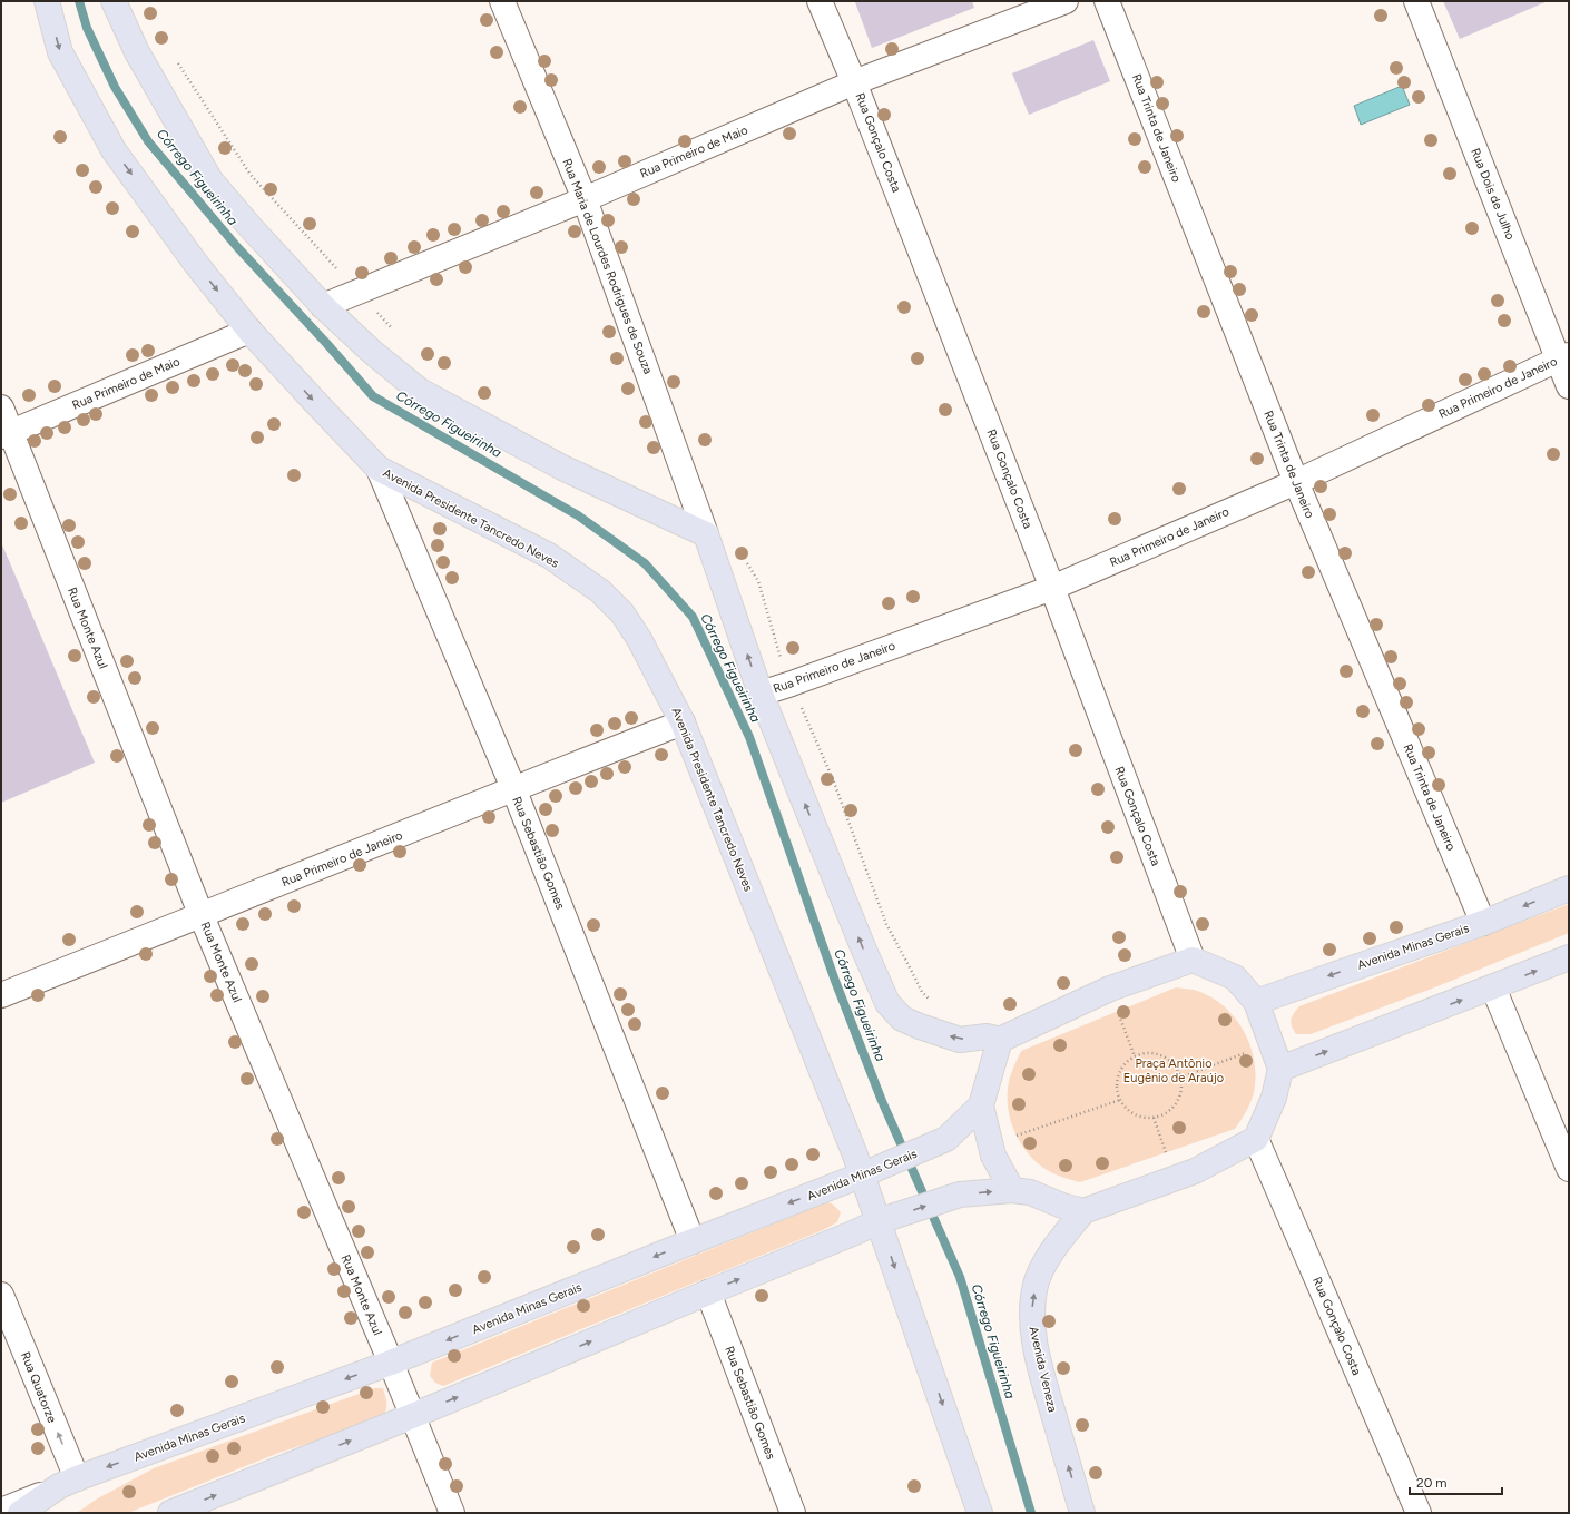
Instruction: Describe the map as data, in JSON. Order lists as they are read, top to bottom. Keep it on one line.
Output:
{"streets":{"main road":["Avenida Presidente Tancredo Neves","Avenida Minas Gerais","Avenida Veneza"],"street":["Rua Trinta de Janeiro","Rua Gonçalo Costa","Rua Primeiro de Maio","Rua Dois de Julho","Rua Maria de Lourdes Rodrigues de Souza","Rua Primeiro de Janeiro","Rua Monte Azul","Rua Sebastião Gomes","Rua Quatorze"]},"crossings":[["Rua Trinta de Janeiro","Rua Primeiro de Janeiro"],["Rua Trinta de Janeiro","Avenida Minas Gerais"],["Rua Gonçalo Costa","Rua Primeiro de Maio"],["Rua Gonçalo Costa","Rua Primeiro de Janeiro"],["Rua Primeiro de Maio","Rua Maria de Lourdes Rodrigues de Souza"],["Rua Primeiro de Maio","Avenida Presidente Tancredo Neves"],["Rua Primeiro de Maio","Rua Monte Azul"],["Rua Dois de Julho","Rua Primeiro de Janeiro"],["Rua Primeiro de Janeiro","Avenida Presidente Tancredo Neves"],["Rua Primeiro de Janeiro","Rua Monte Azul"],["Rua Primeiro de Janeiro","Rua Sebastião Gomes"],["Avenida Presidente Tancredo Neves","Rua Sebastião Gomes"],["Avenida Presidente Tancredo Neves","Avenida Minas Gerais"],["Rua Monte Azul","Avenida Minas Gerais"],["Rua Sebastião Gomes","Avenida Minas Gerais"],["Avenida Minas Gerais","Rua Quatorze"]],"one_way":["Rua Quatorze"],"water":["Córrego Figueirinha"],"parks":["Praça Antônio Eugênio de Araújo"],"scale_bar":"20 m"}
